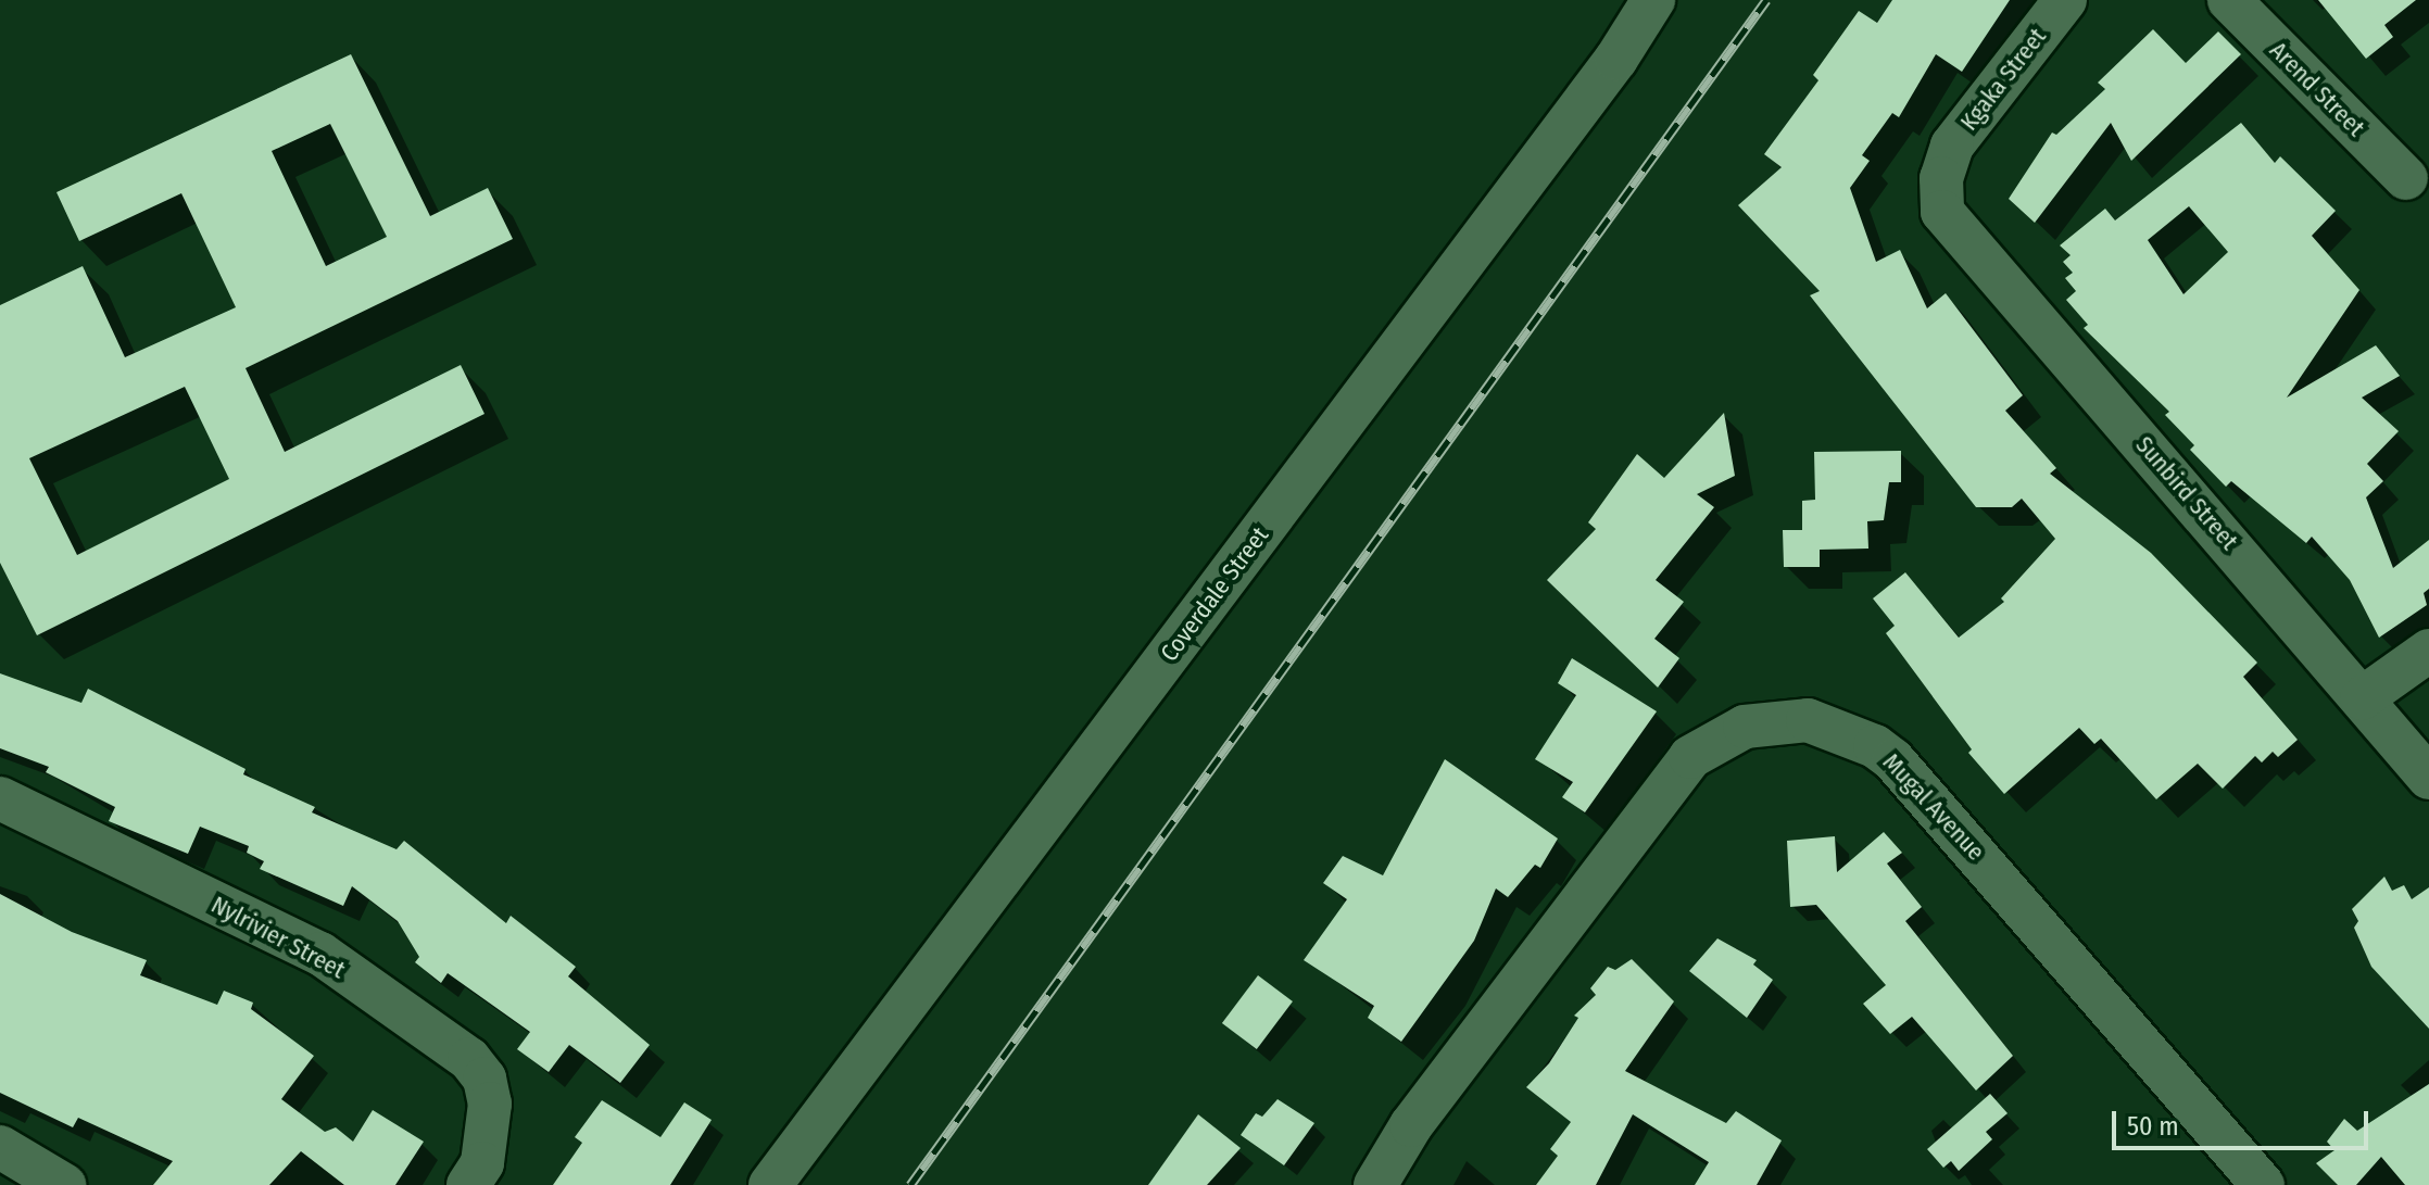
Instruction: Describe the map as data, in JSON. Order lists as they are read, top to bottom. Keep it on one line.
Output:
{"streets":{"street":["Kgaka Street","Arend Street","Sunbird Street","Coverdale Street","Mugal Avenue","Nylrivier Street"]},"crossings":[["Kgaka Street","Sunbird Street"]],"scale_bar":"50 m"}
